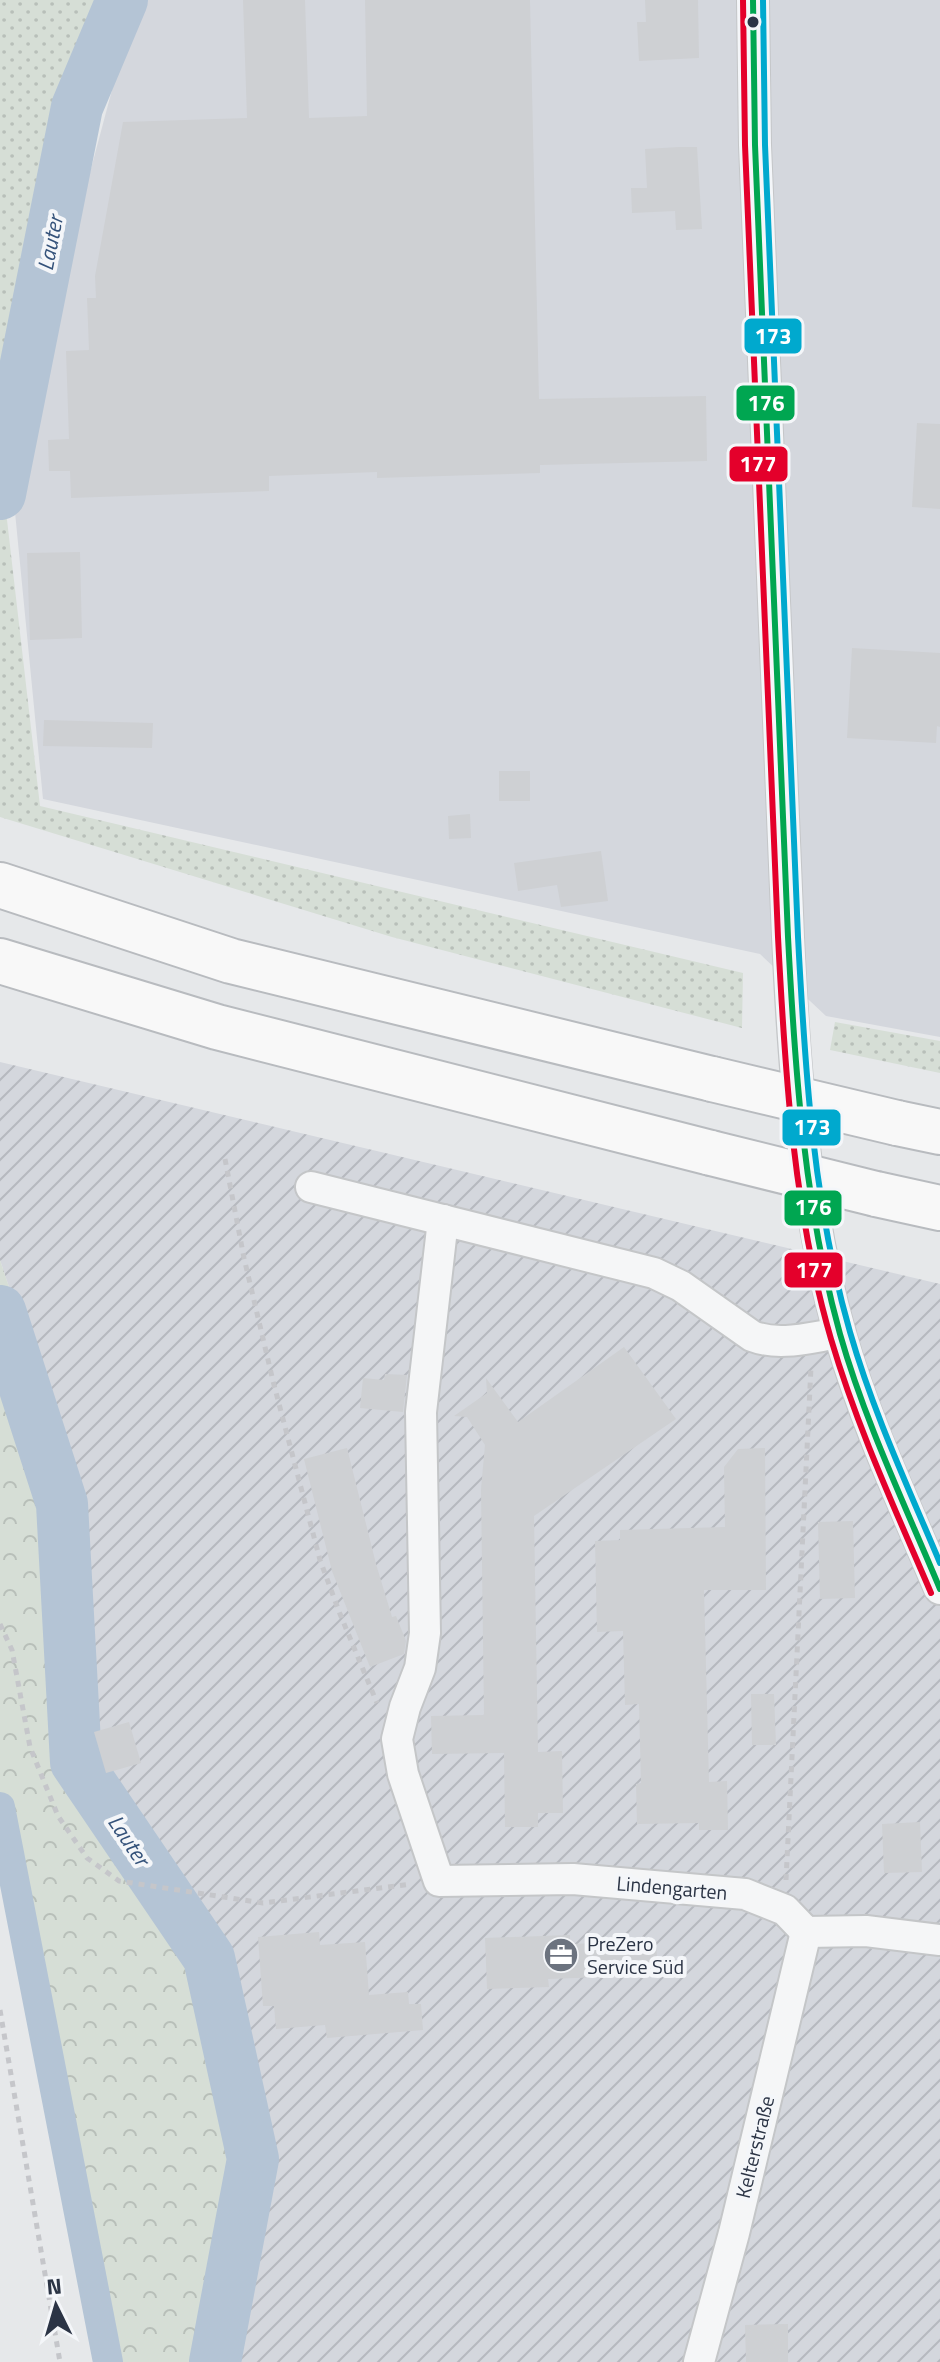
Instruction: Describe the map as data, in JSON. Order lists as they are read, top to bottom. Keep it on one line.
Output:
{"streets":{"street":["Lindengarten","Kelterstraße"]},"crossings":[["Lindengarten","Kelterstraße"]],"water":["Lauter"],"places":{"office":["PreZero Service Süd"]},"lines":["transit line 176","transit line 177","transit line 173"],"north":"top"}
